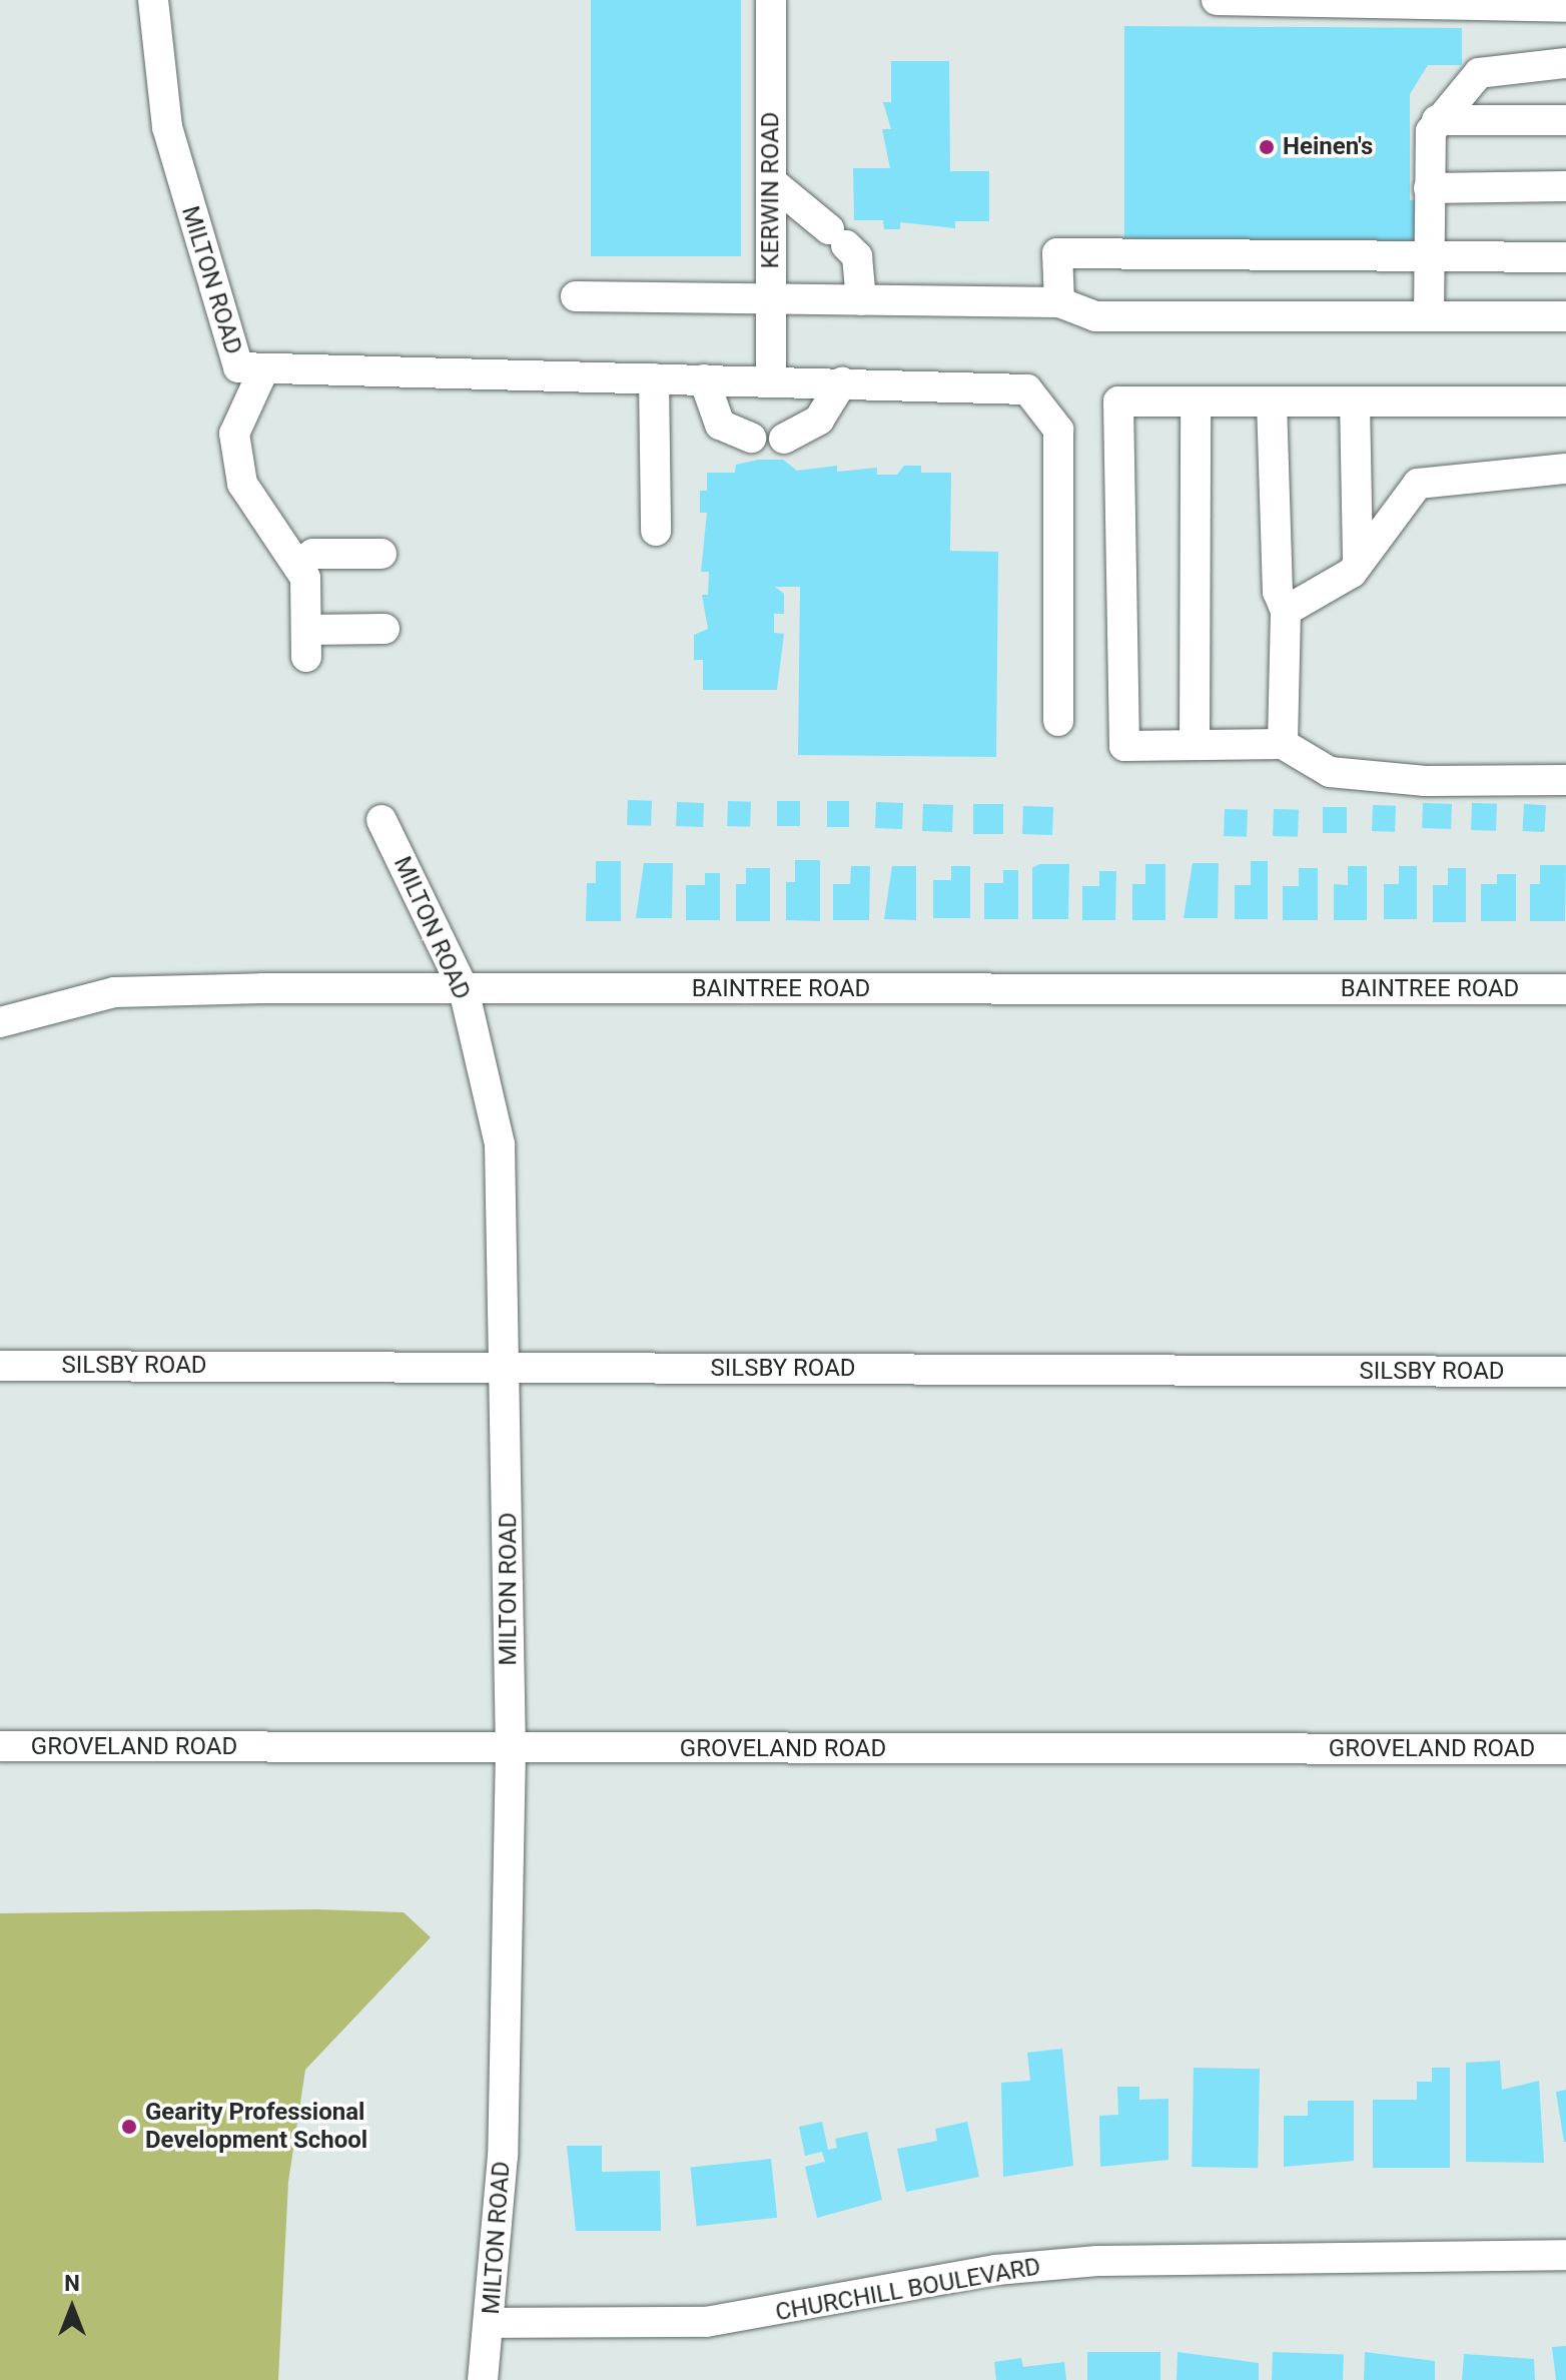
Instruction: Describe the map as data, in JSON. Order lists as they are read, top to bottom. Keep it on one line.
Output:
{"streets":{"street":["KERWIN ROAD","MILTON ROAD","BAINTREE ROAD","SILSBY ROAD","GROVELAND ROAD","CHURCHILL BOULEVARD"]},"crossings":[["KERWIN ROAD","MILTON ROAD"],["MILTON ROAD","BAINTREE ROAD"],["MILTON ROAD","SILSBY ROAD"],["MILTON ROAD","GROVELAND ROAD"],["MILTON ROAD","CHURCHILL BOULEVARD"]],"places":["Heinen's","Gearity Professional Development School"],"north":"top"}
